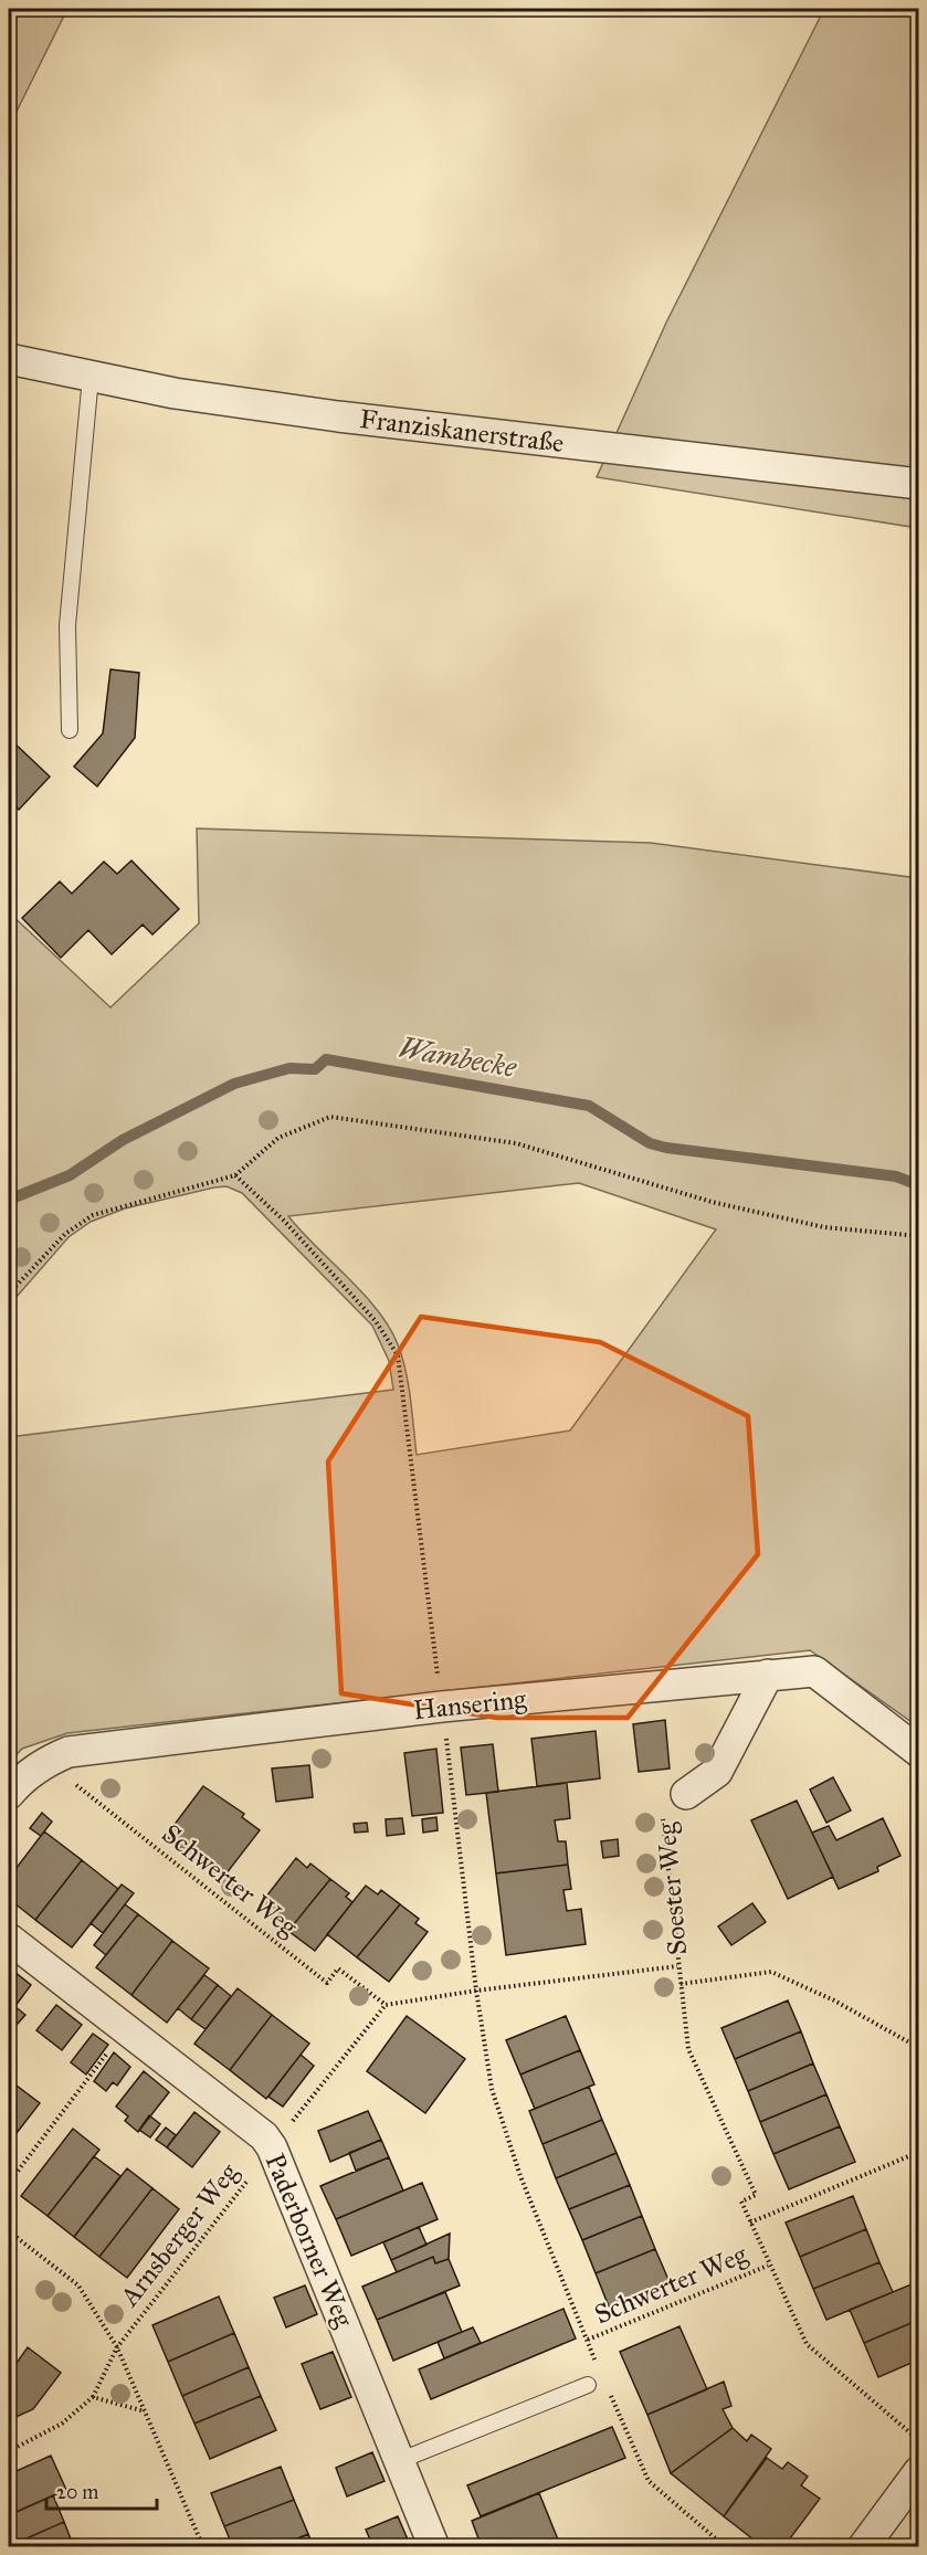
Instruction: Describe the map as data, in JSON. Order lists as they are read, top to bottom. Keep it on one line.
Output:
{"streets":{"street":["Franziskanerstraße","Hansering","Soester Weg","Paderborner Weg"],"path":["Schwerter Weg","Arnsberger Weg"]},"crossings":[["Hansering","Schwerter Weg"],["Hansering","Soester Weg"],["Schwerter Weg","Soester Weg"],["Arnsberger Weg","Paderborner Weg"]],"water":["Wambecke"],"scale_bar":"20 m"}
